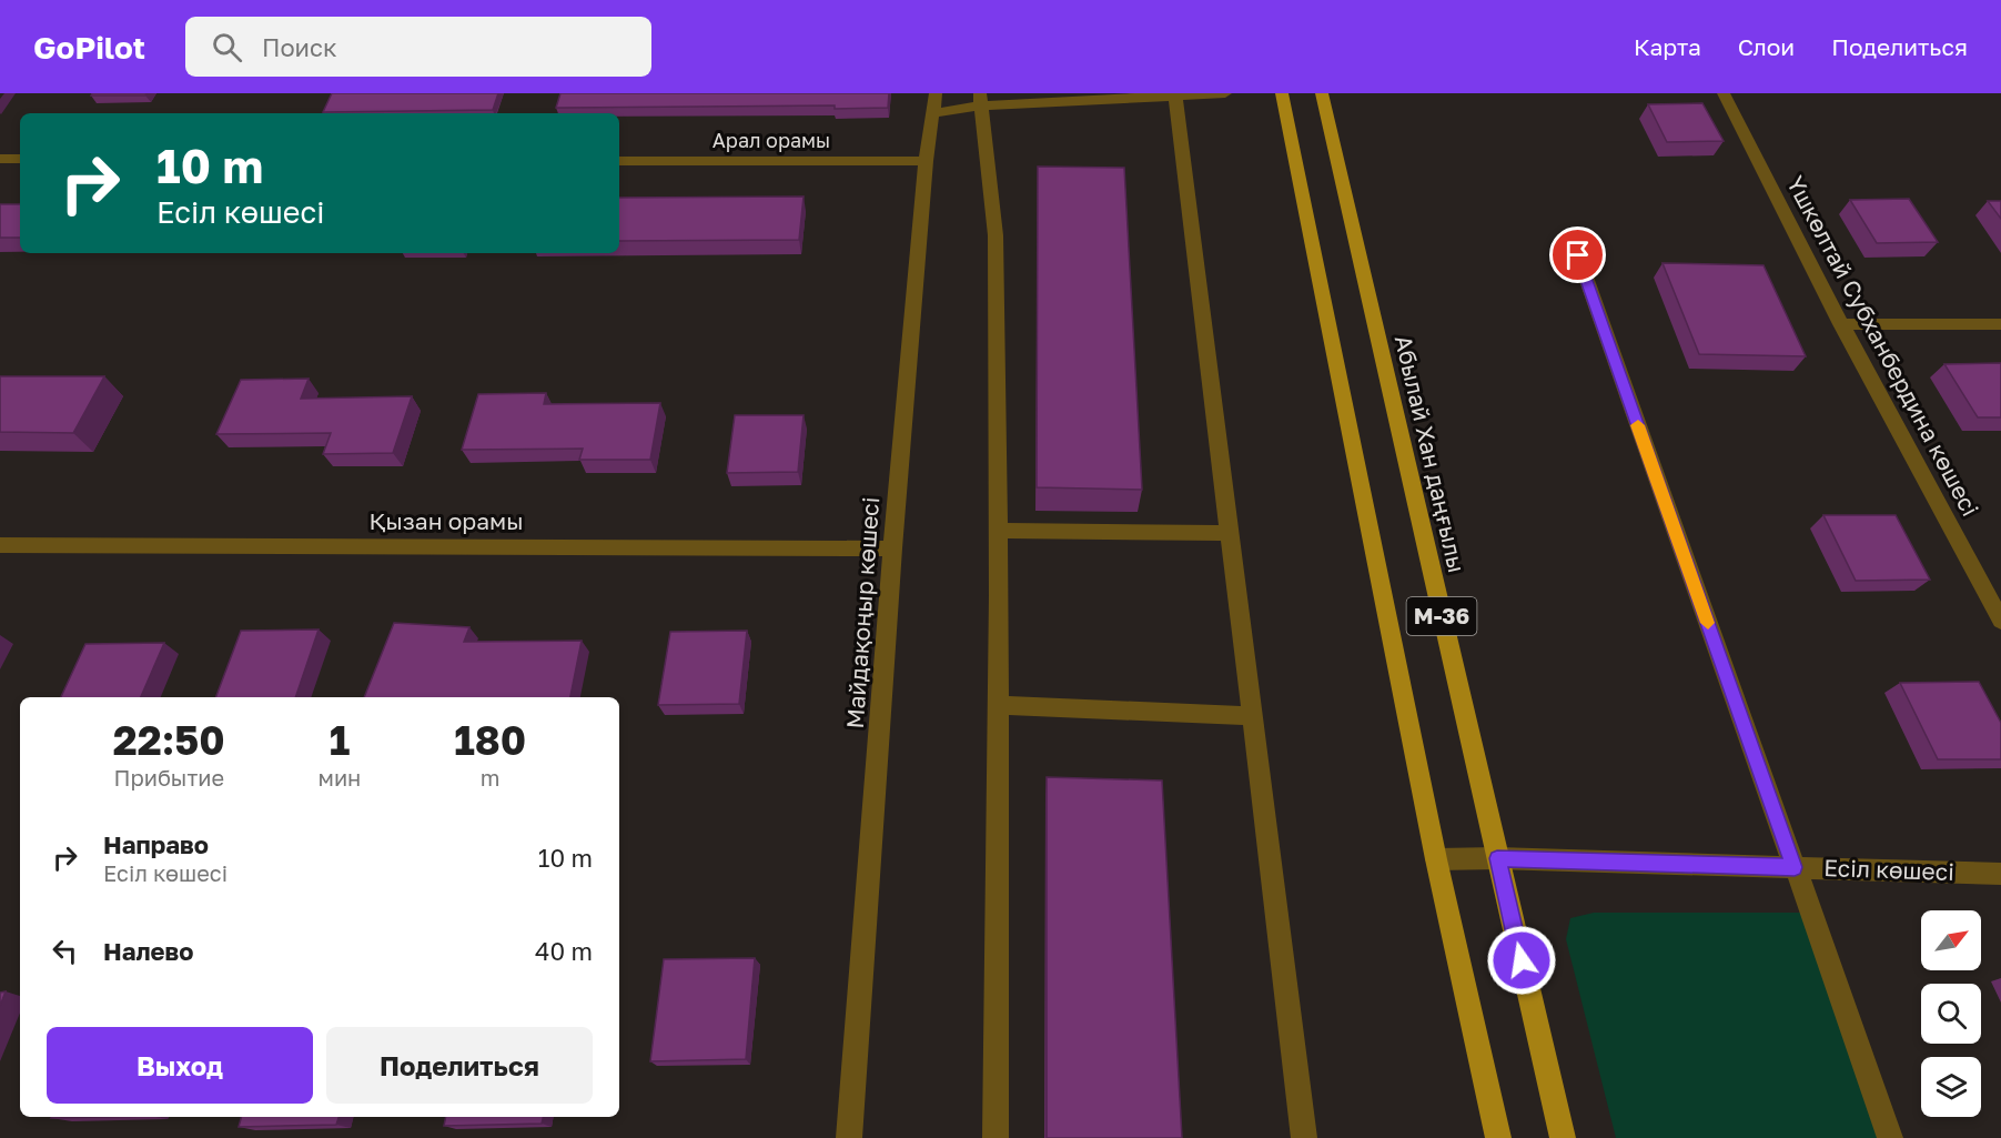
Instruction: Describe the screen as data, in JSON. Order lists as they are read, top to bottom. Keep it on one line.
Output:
{"streets":{"main road":["Абылай Хан даңғылы","M-36"],"street":["Арал орамы","Үшкөлтай Субханбердина көшесі","Қызан орамы","Майдақоңыр көшесі","Есіл көшесі"]},"crossings":[["Арал орамы","Майдақоңыр көшесі"],["Абылай Хан даңғылы","Есіл көшесі"],["Қызан орамы","Майдақоңыр көшесі"],["M-36","Есіл көшесі"]],"north":"top right","page":{"header":"GoPilot","search":"Поиск","nav":["Карта","Слои","Поделиться"],"turn":["10 m","Есіл көшесі"],"eta":["22:50","Прибытие","1","мин","180","m"],"list":[{"name":"Направо","note":"Есіл көшесі","value":"10 m"},{"name":"Налево","value":"40 m"}],"buttons":["Выход","Поделиться"]}}
